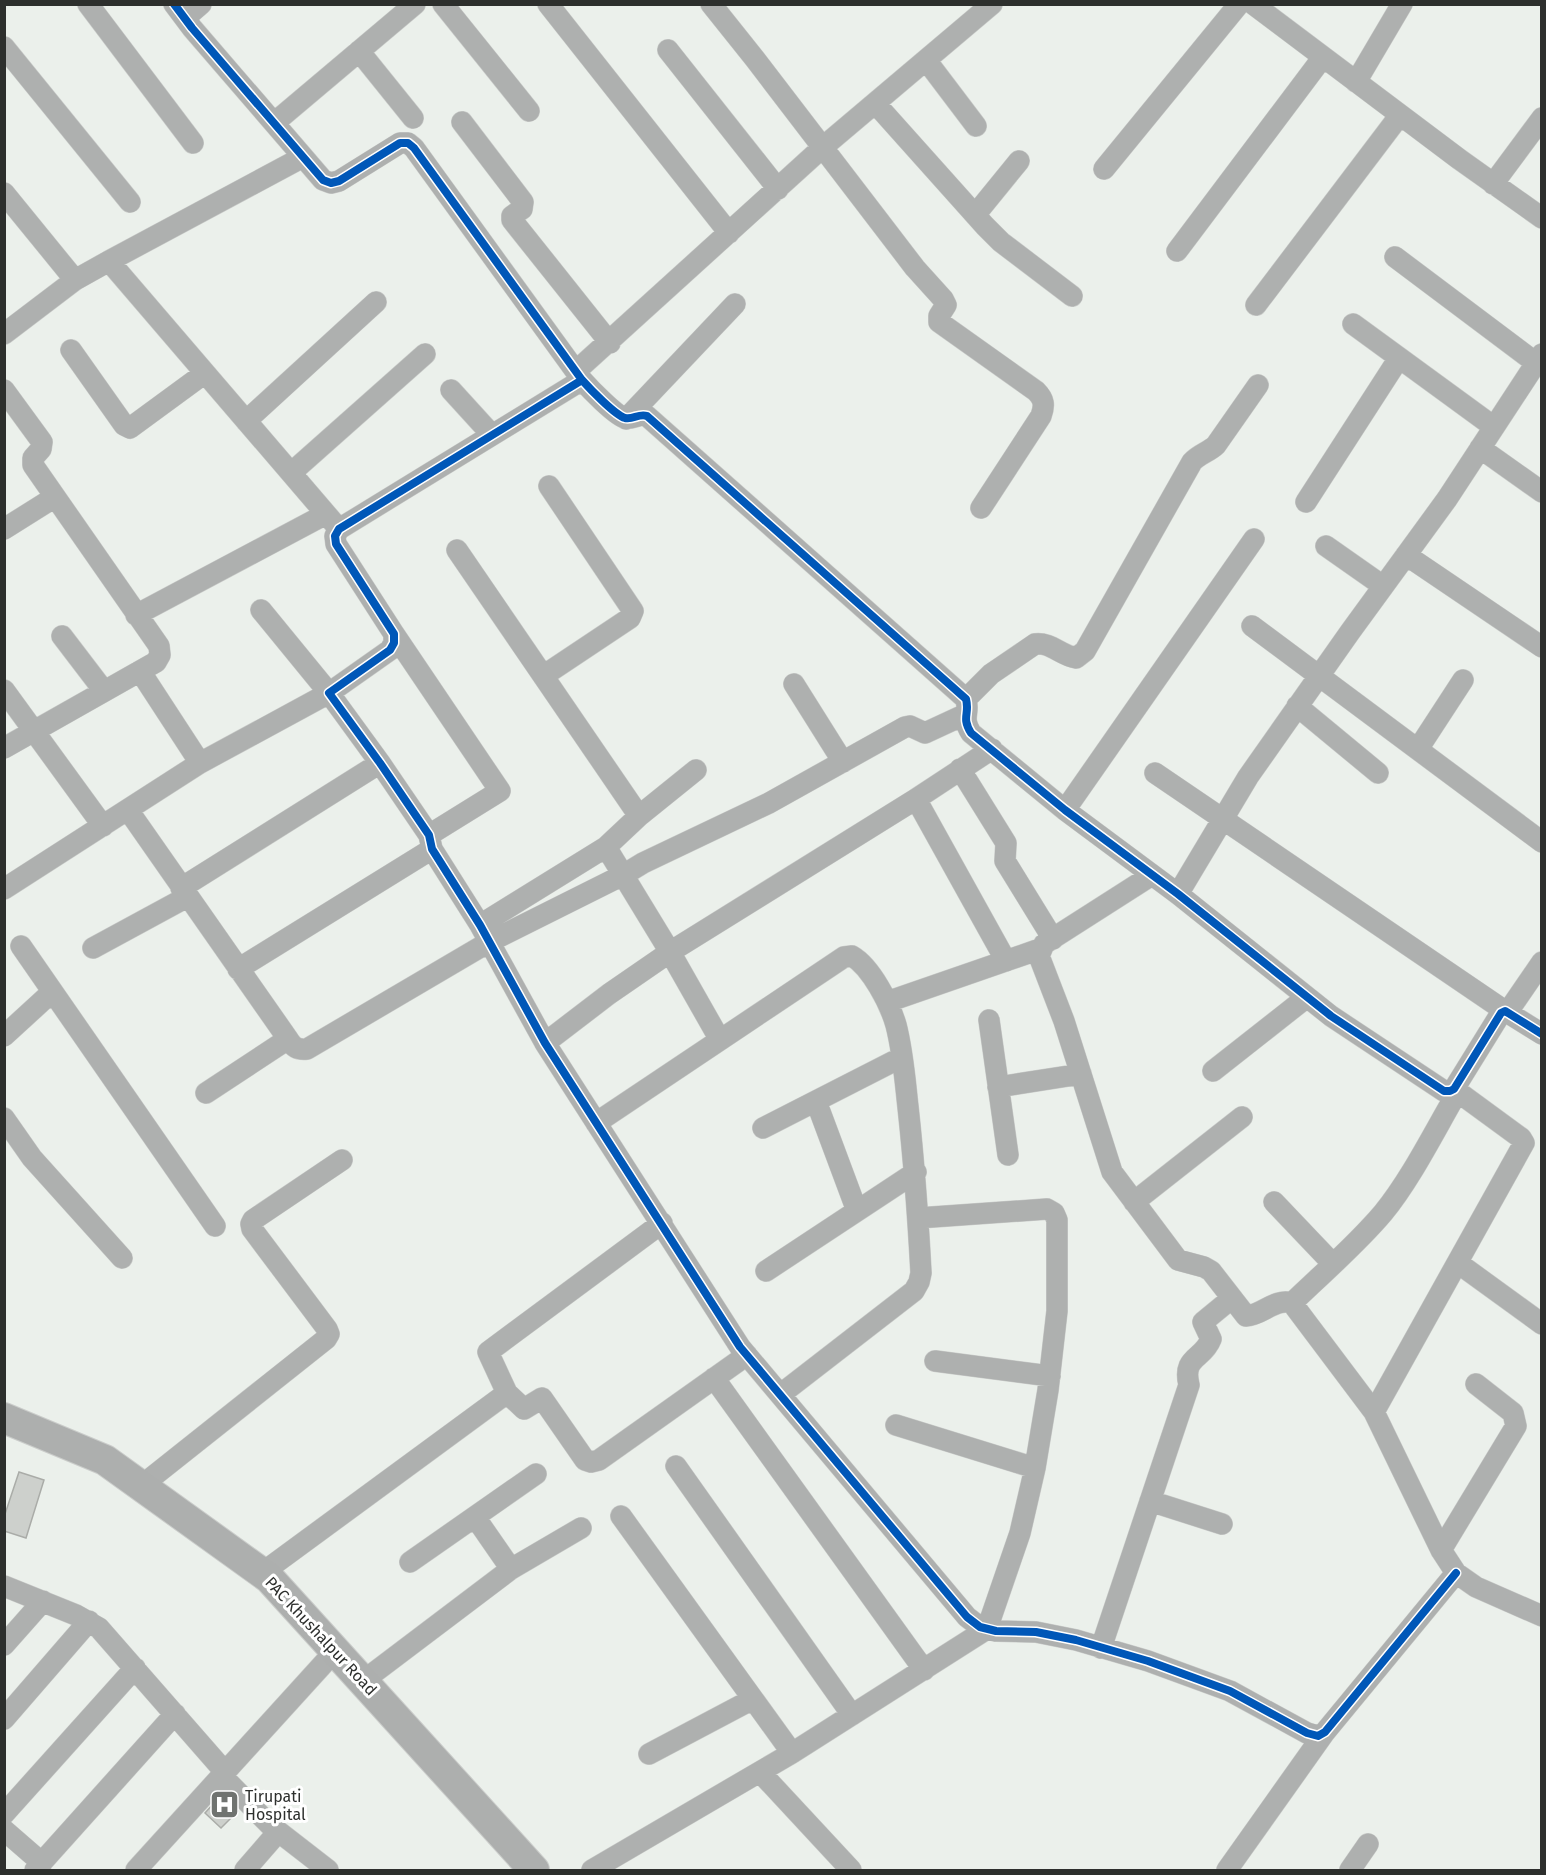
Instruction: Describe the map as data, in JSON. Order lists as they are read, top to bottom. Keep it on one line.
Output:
{"streets":{"main road":["PAC Khushalpur Road"]},"places":{"hospital":["Tirupati Hospital"]}}
